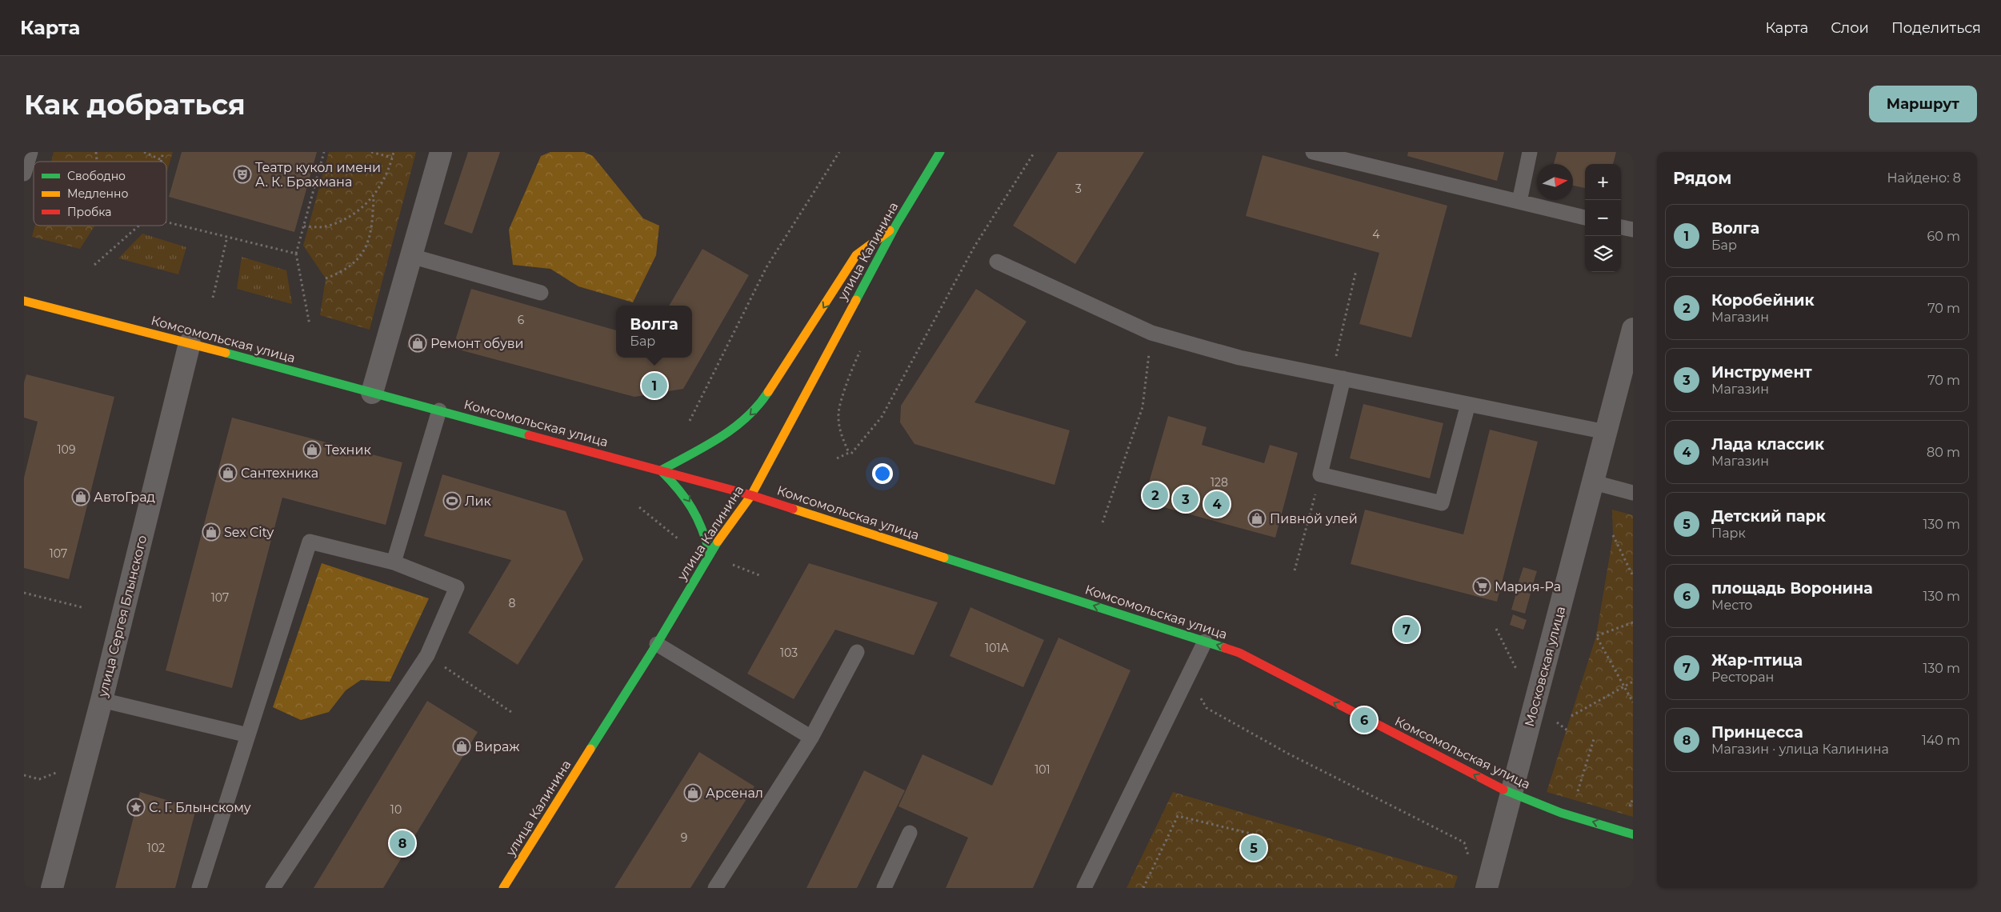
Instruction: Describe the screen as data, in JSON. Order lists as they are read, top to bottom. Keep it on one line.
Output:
{"streets":{"main road":["улица Калинина","Комсомольская улица"],"street":["улица Сергея Блынского","Московская улица"]},"crossings":[["улица Калинина","Комсомольская улица"],["Комсомольская улица","улица Сергея Блынского"],["Комсомольская улица","Московская улица"]],"one_way":["Комсомольская улица"],"places":{"theatre":["Театр кукол имени А. К. Брахмана"],"shop":["Ремонт обуви","Техник","Сантехника","АвтоГрад","Пивной улей","Sex City","Вираж","Арсенал"],"sports":["Лик"],"supermarket":["Мария-Ра"],"place":["С. Г. Блынскому"]},"house_numbers":["3","4","6","109","128","107","107","8","101А","103","101","10","9","102"],"legend":["Свободно","Медленно","Пробка"],"north":"right","page":{"header":"Карта","nav":["Карта","Слои","Поделиться"],"buttons":"Маршрут","title":"Как добраться","heading":["Рядом","Найдено: 8"],"map_buttons":["+","−"],"list":[{"mark":"1","name":"Волга","note":"Бар","value":"60 m"},{"mark":"2","name":"Коробейник","note":"Магазин","value":"70 m"},{"mark":"3","name":"Инструмент","note":"Магазин","value":"70 m"},{"mark":"4","name":"Лада классик","note":"Магазин","value":"80 m"},{"mark":"5","name":"Детский парк","note":"Парк","value":"130 m"},{"mark":"6","name":"площадь Воронина","note":"Место","value":"130 m"},{"mark":"7","name":"Жар-птица","note":"Ресторан","value":"130 m"},{"mark":"8","name":"Принцесса","note":"Магазин · улица Калинина","value":"140 m"}],"popup":["Волга","Бар"],"pins":["1","2","3","4","7","6","8","5"]}}
